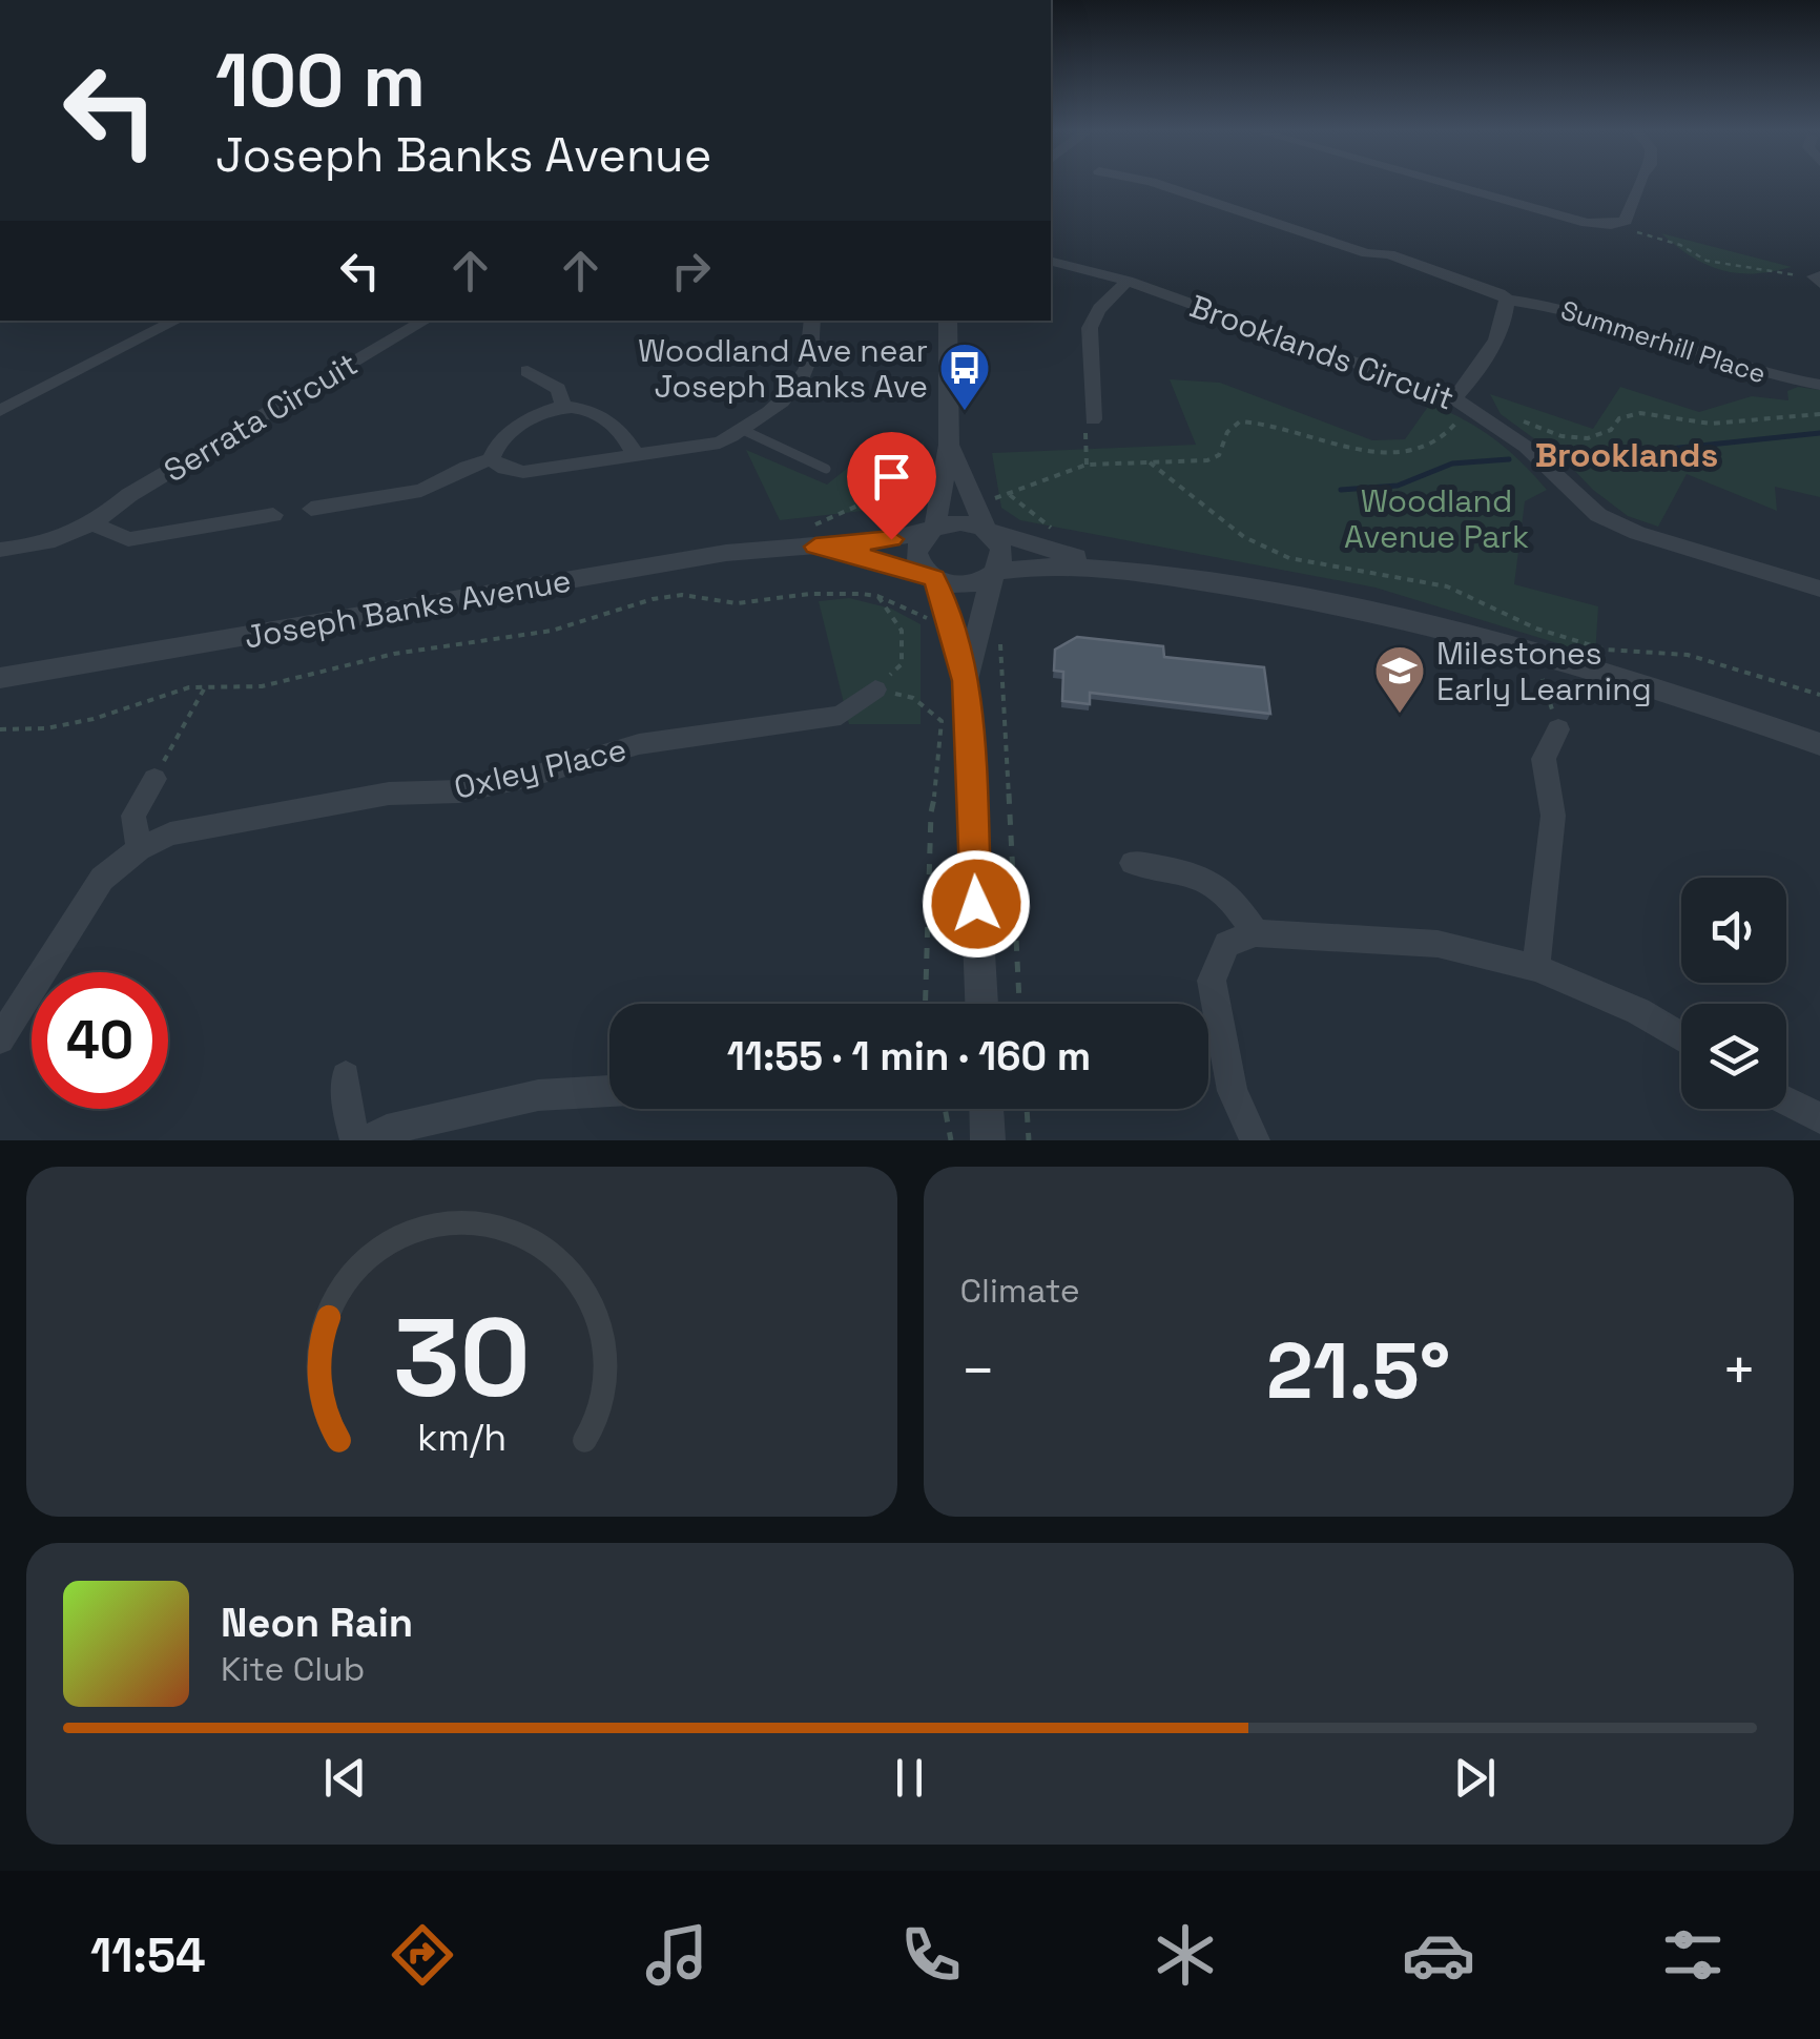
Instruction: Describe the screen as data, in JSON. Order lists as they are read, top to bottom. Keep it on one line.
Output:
{"streets":{"street":["Summerhill Place","Brooklands Circuit","Serrata Circuit","Joseph Banks Avenue","Oxley Place"]},"districts":["Brooklands"],"parks":["Woodland Avenue Park"],"places":{"bus stop":["Woodland Ave near Joseph Banks Ave"],"school or university":["Milestones Early Learning"]},"page":{"turn":["100 m","Joseph Banks Avenue"],"limit":"40","trip":"11:55 · 1 min · 160 m","tile":"Climate","heat":["−","21.5°","+"],"song":["Neon Rain","Kite Club"],"tabs":"11:54","gauge":["30","km/h"]}}
